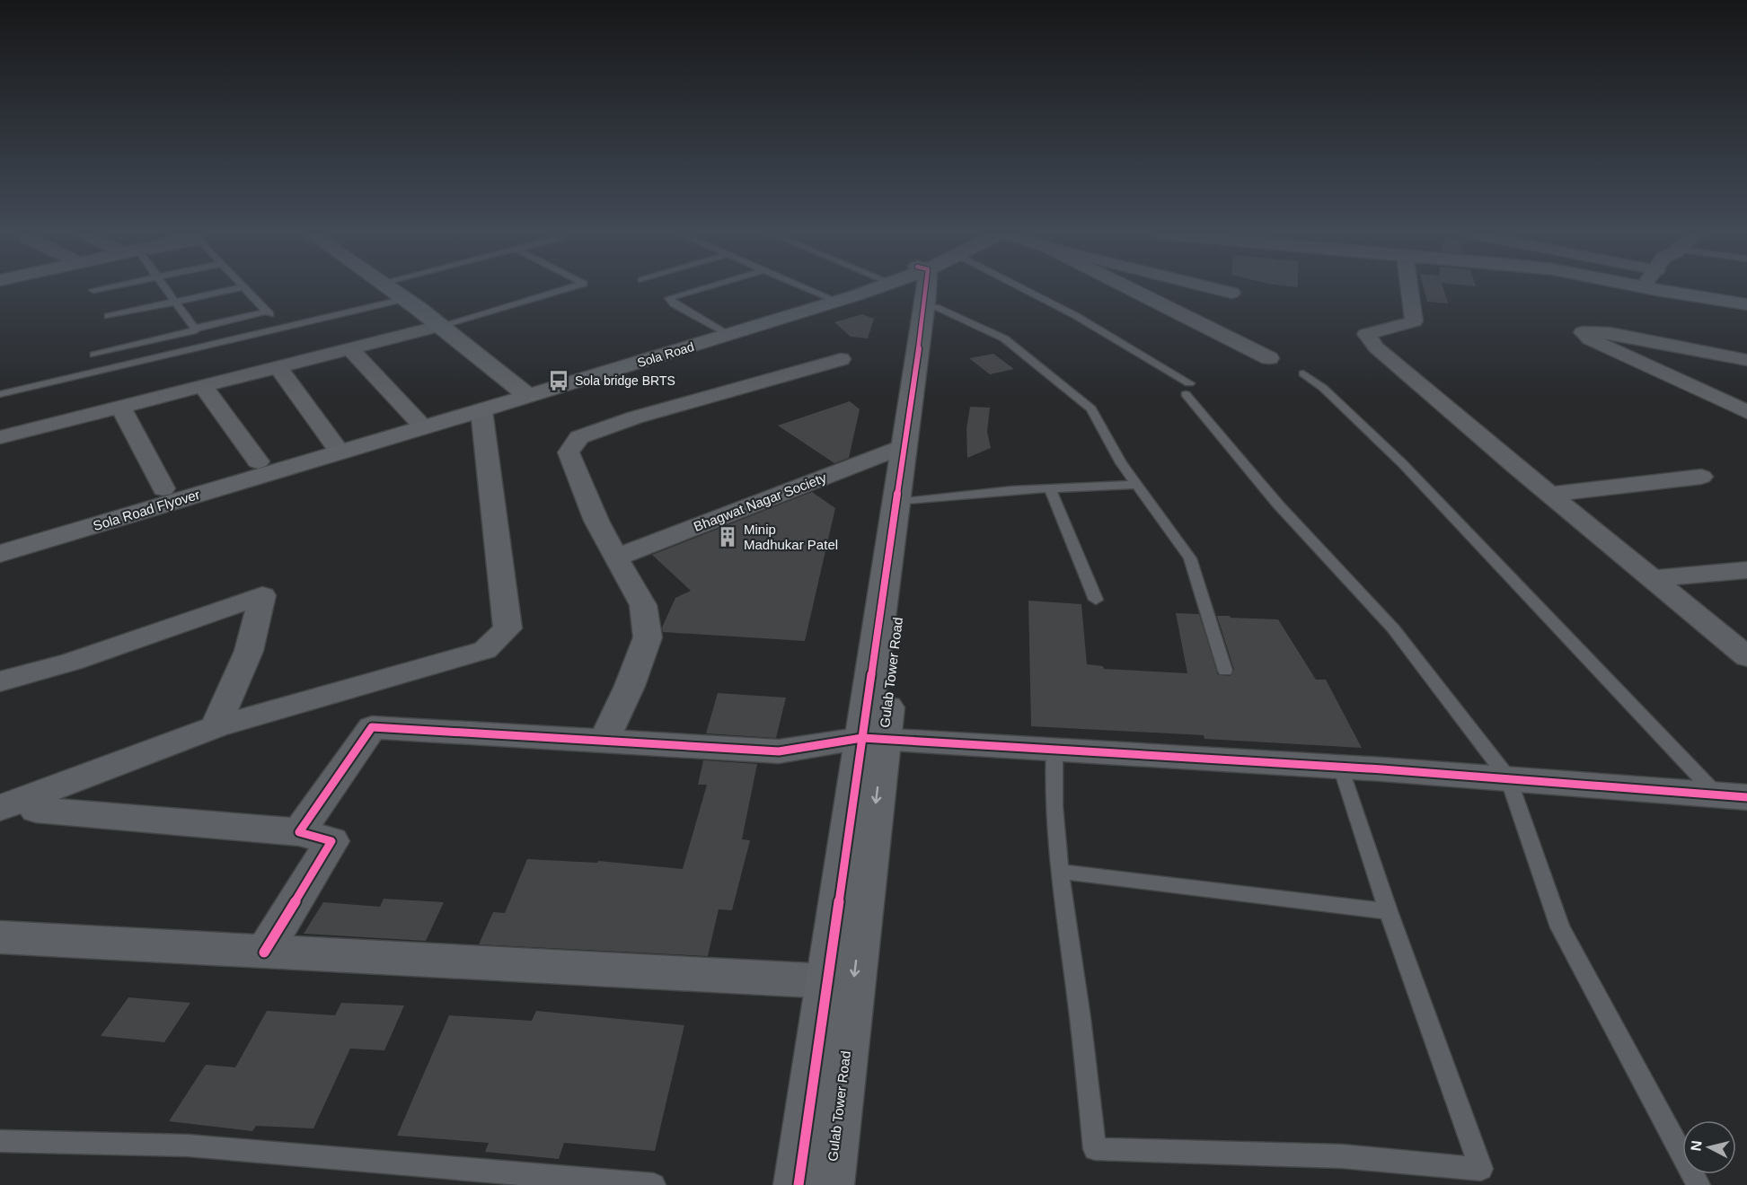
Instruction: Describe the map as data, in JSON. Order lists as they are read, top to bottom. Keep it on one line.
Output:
{"streets":{"street":["Sola Road","Bhagwat Nagar Society","Sola Road Flyover","Gulab Tower Road"]},"places":{"bus stop":["Sola bridge BRTS"],"building":["Minip Madhukar Patel"]},"north":"left"}
